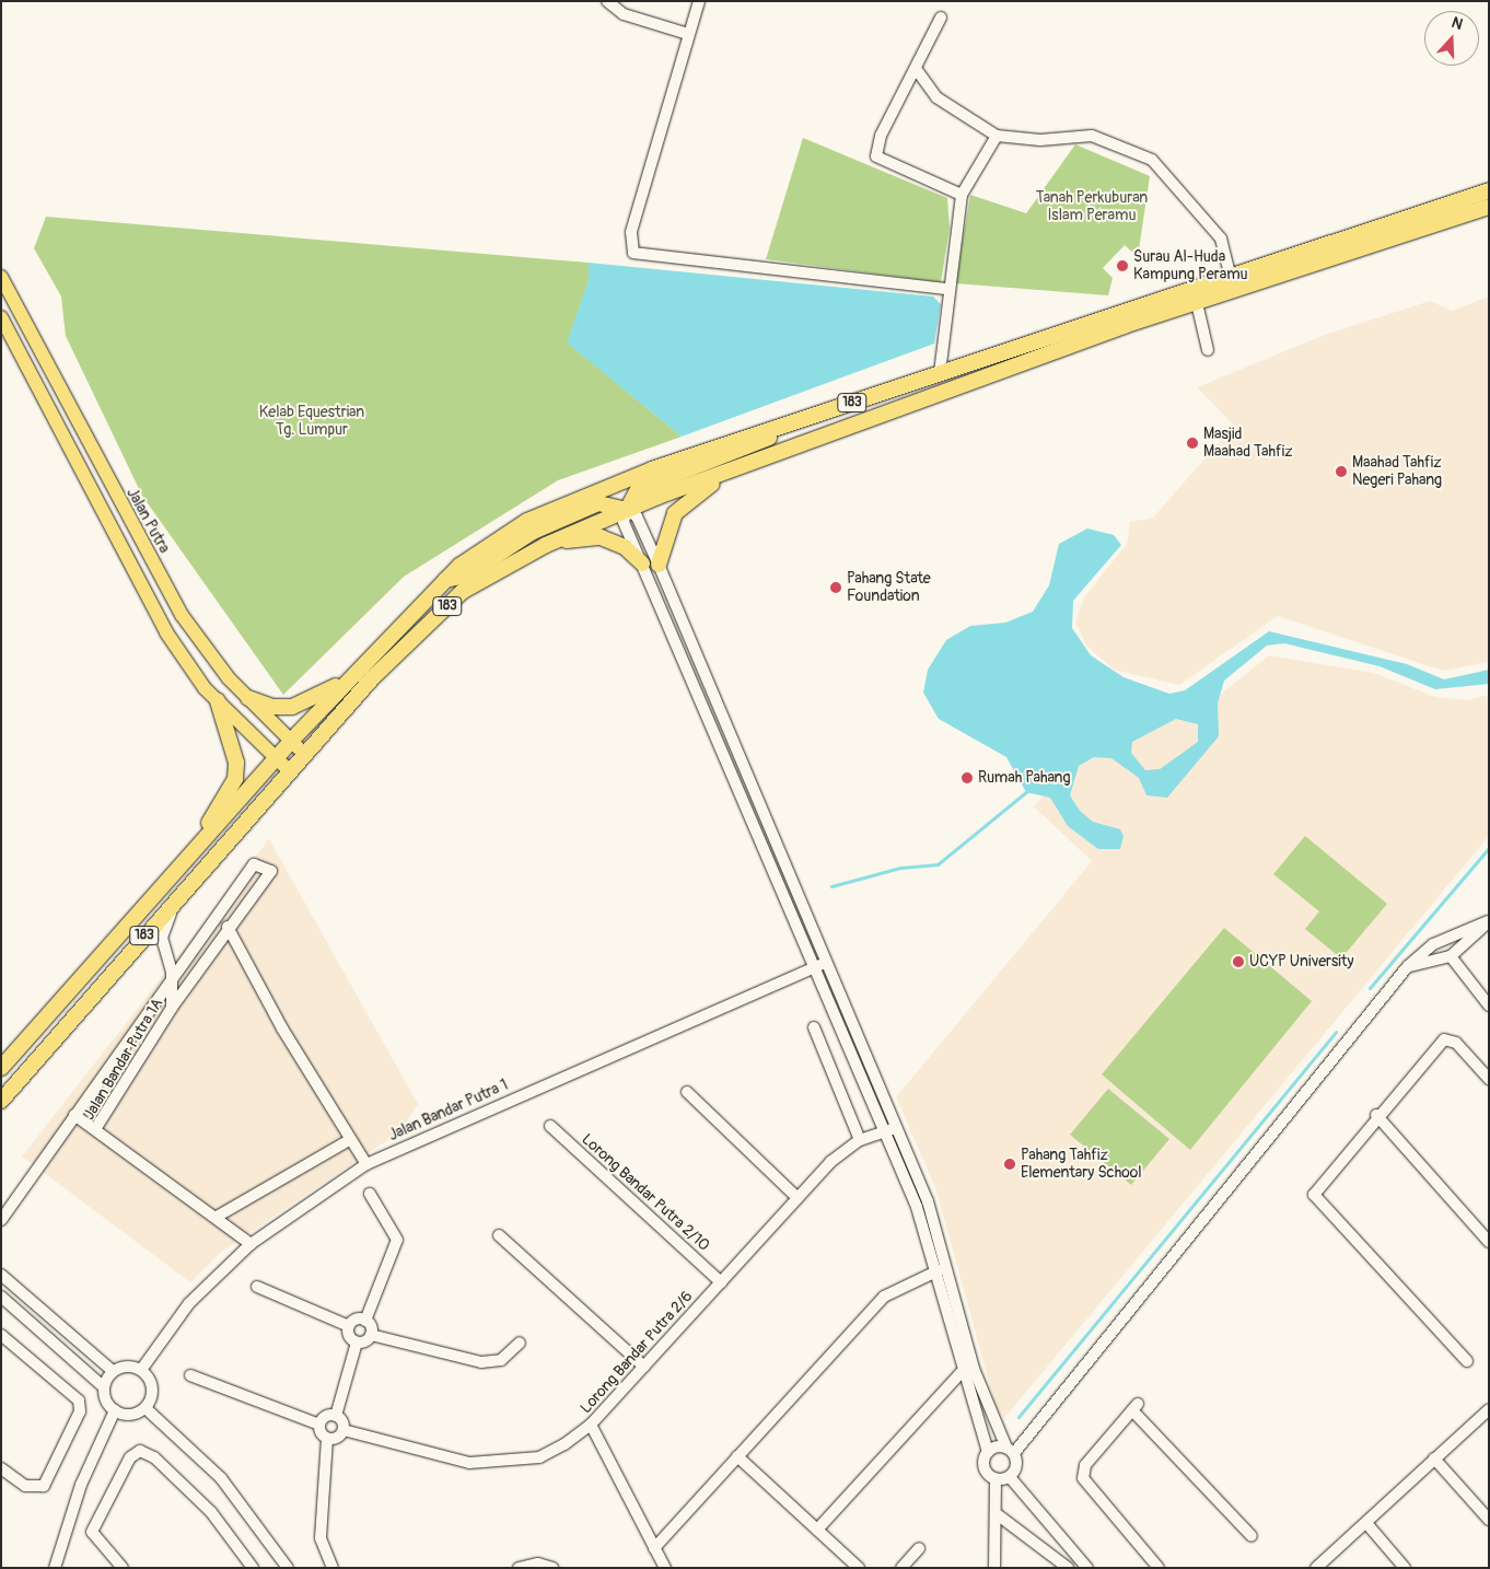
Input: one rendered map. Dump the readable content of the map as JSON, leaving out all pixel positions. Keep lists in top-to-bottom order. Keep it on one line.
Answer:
{"streets":{"highway":["183"],"main road":["Jalan Putra"],"street":["Jalan Bandar Putra 1A","Jalan Bandar Putra 1","Lorong Bandar Putra 2/10","Lorong Bandar Putra 2/6"]},"crossings":[["183","Jalan Putra"],["Jalan Bandar Putra 1A","Jalan Bandar Putra 1"],["Lorong Bandar Putra 2/10","Lorong Bandar Putra 2/6"]],"parks":["Tanah Perkuburan Islam Peramu","Kelab Equestrian Tg. Lumpur"],"places":["Surau Al-Huda Kampung Peramu","Masjid Maahad Tahfiz","Maahad Tahfiz Negeri Pahang","Pahang State Foundation","Rumah Pahang","UCYP University","Pahang Tahfiz Elementary School"],"north":"top"}
